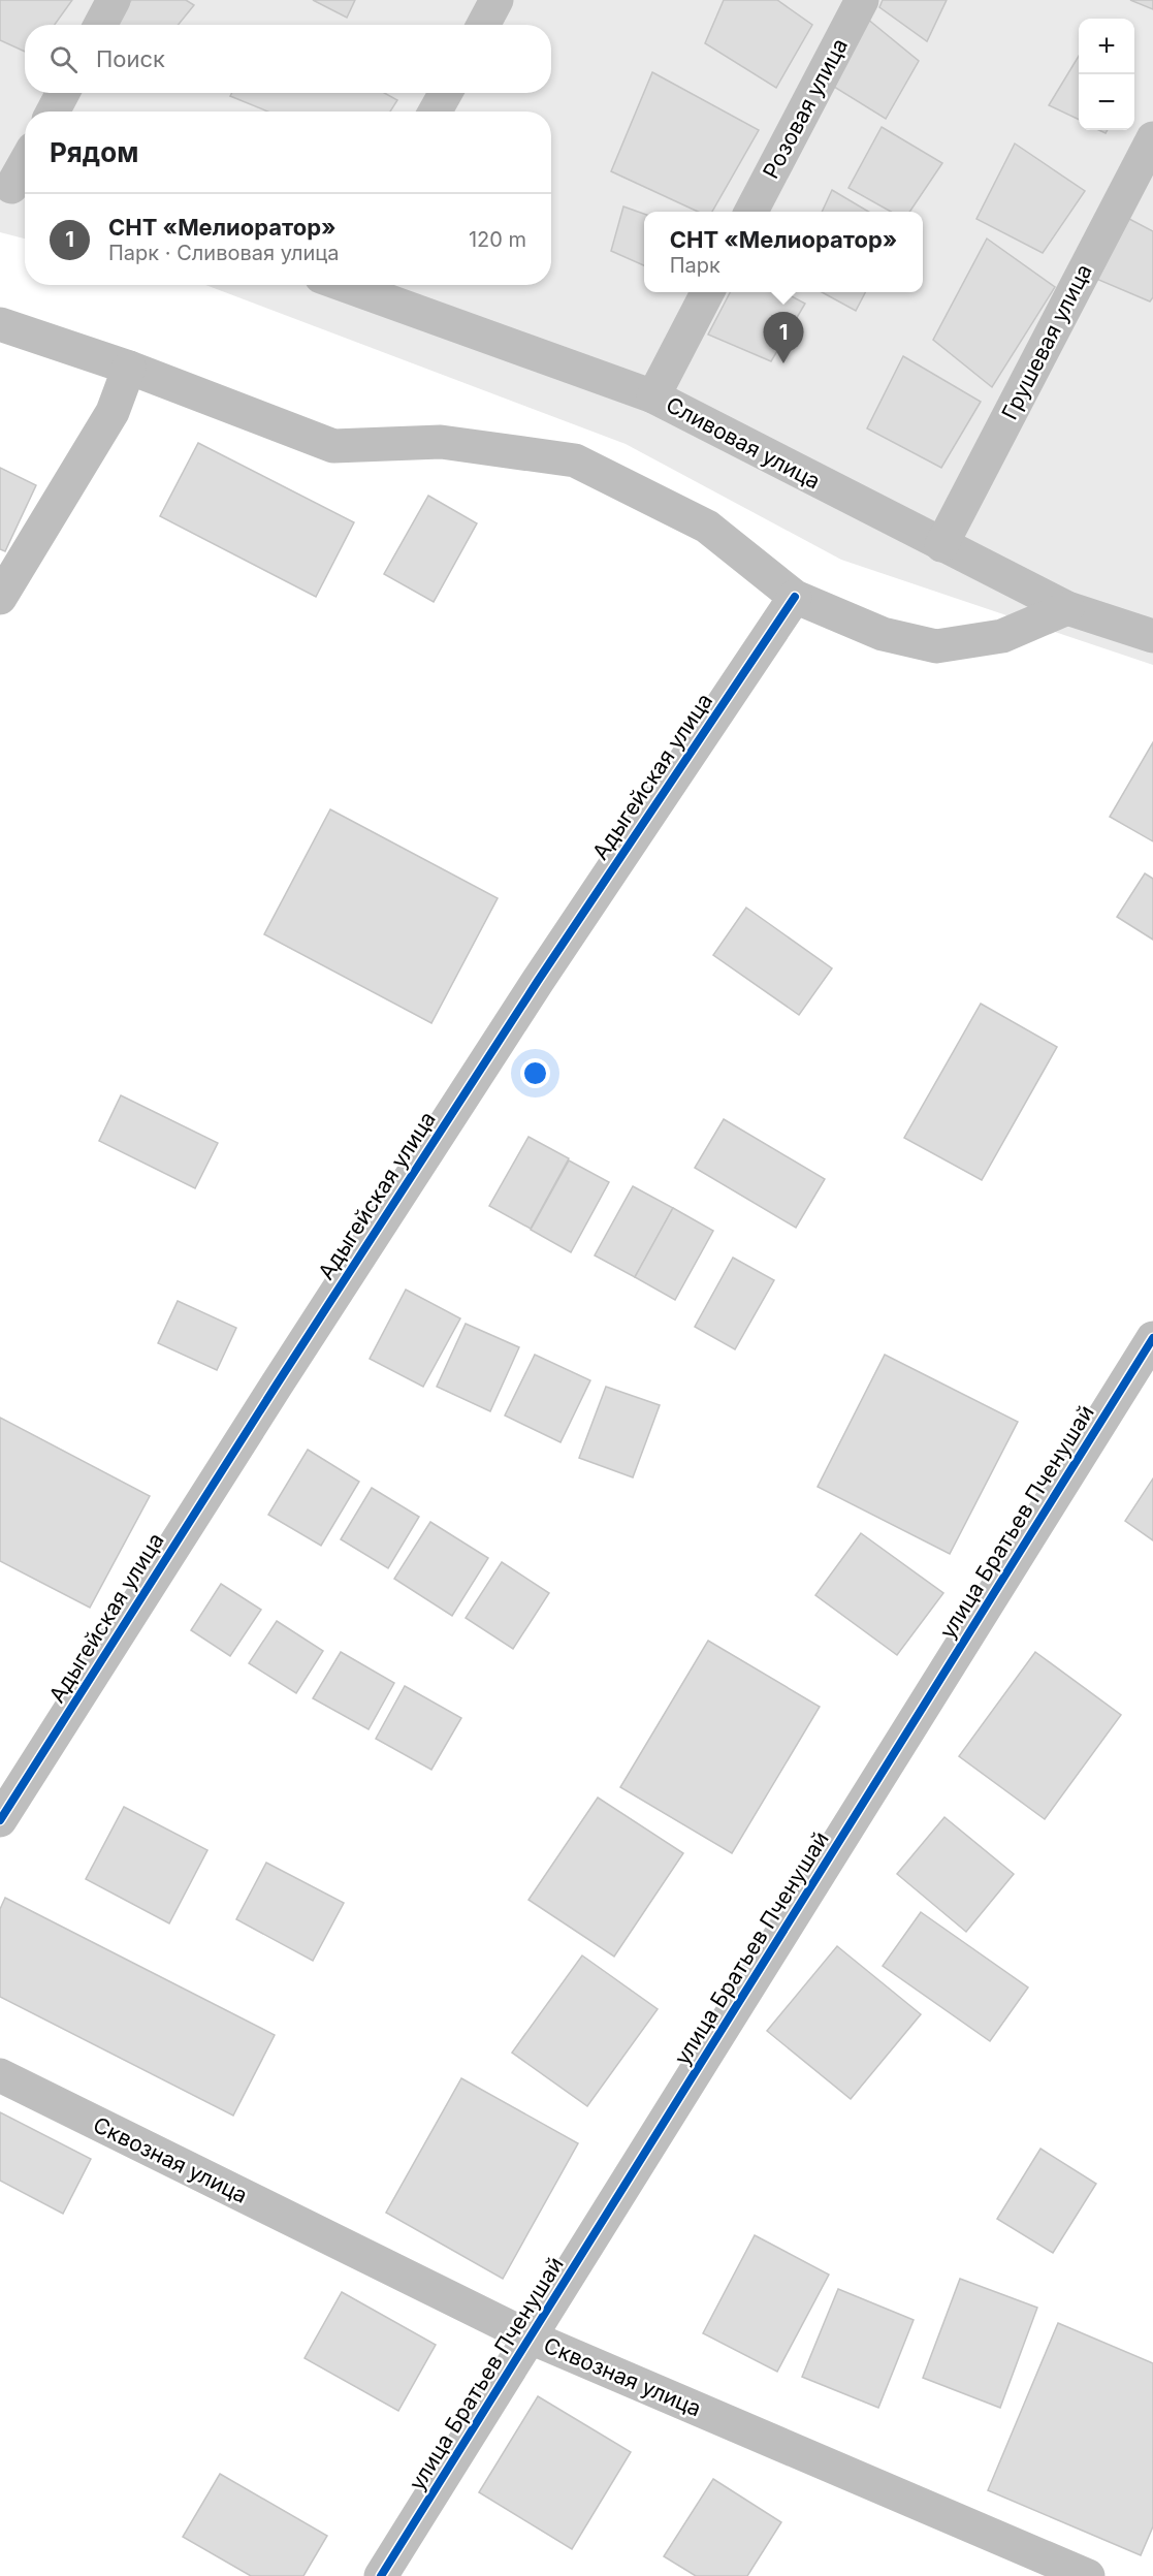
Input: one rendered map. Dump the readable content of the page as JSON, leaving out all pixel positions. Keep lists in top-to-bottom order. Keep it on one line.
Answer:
{"streets":{"street":["Розовая улица","Грушевая улица","Сливовая улица","Адыгейская улица","улица Братьев Пченушай","Сквозная улица"]},"crossings":[["Грушевая улица","Сливовая улица"],["улица Братьев Пченушай","Сквозная улица"]],"page":{"map_buttons":["+","−"],"search":"Поиск","heading":"Рядом","list":[{"mark":"1","name":"СНТ «Мелиоратор»","note":"Парк · Сливовая улица","value":"120 m"}],"popup":["СНТ «Мелиоратор»","Парк"],"pins":"1"}}
